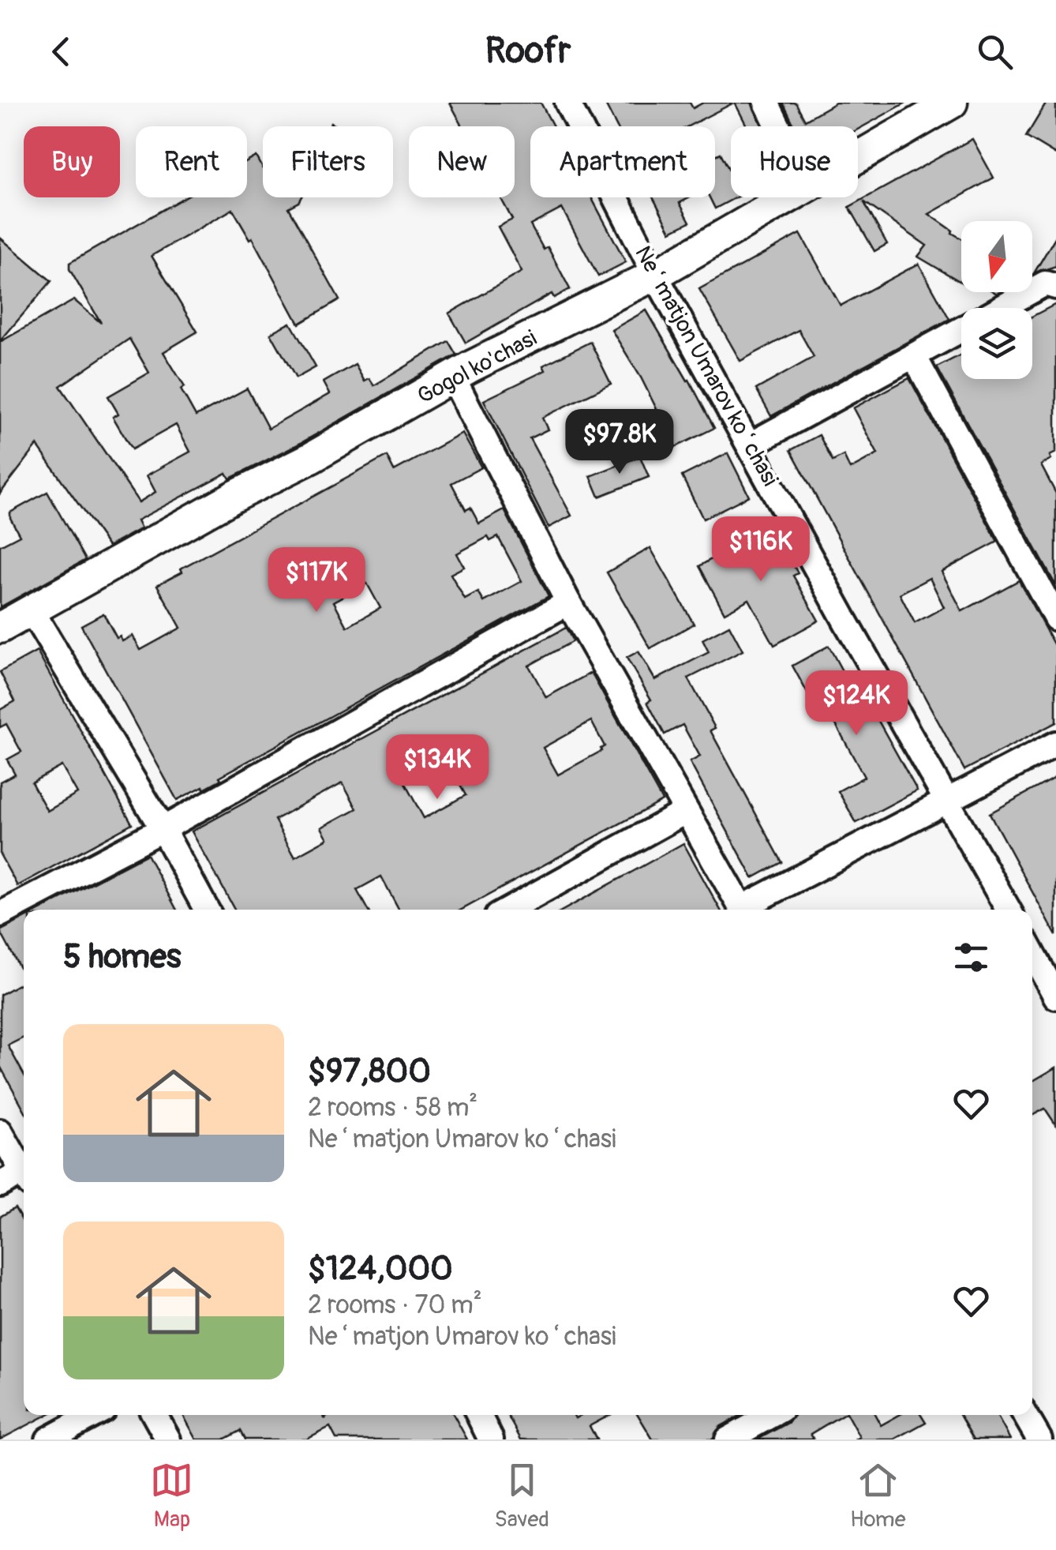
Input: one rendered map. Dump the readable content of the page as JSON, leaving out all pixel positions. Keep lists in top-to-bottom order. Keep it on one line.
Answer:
{"streets":{"main road":["Gogol ko'chasi"],"street":["Neʻmatjon Umarov koʻchasi"]},"crossings":[["Neʻmatjon Umarov koʻchasi","Gogol ko'chasi"]],"north":"bottom","page":{"header":"Roofr","chip":["Buy","Rent","Filters","New","Apartment","House"],"price":["$97.8K","$116K","$117K","$124K","$134K"],"heading":"5 homes","list":[{"name":"$97,800","note":"2 rooms · 58 m² · Neʻmatjon Umarov koʻchasi"},{"name":"$124,000","note":"2 rooms · 70 m² · Neʻmatjon Umarov koʻchasi"}],"tabs":["Map","Saved","Home"]}}
